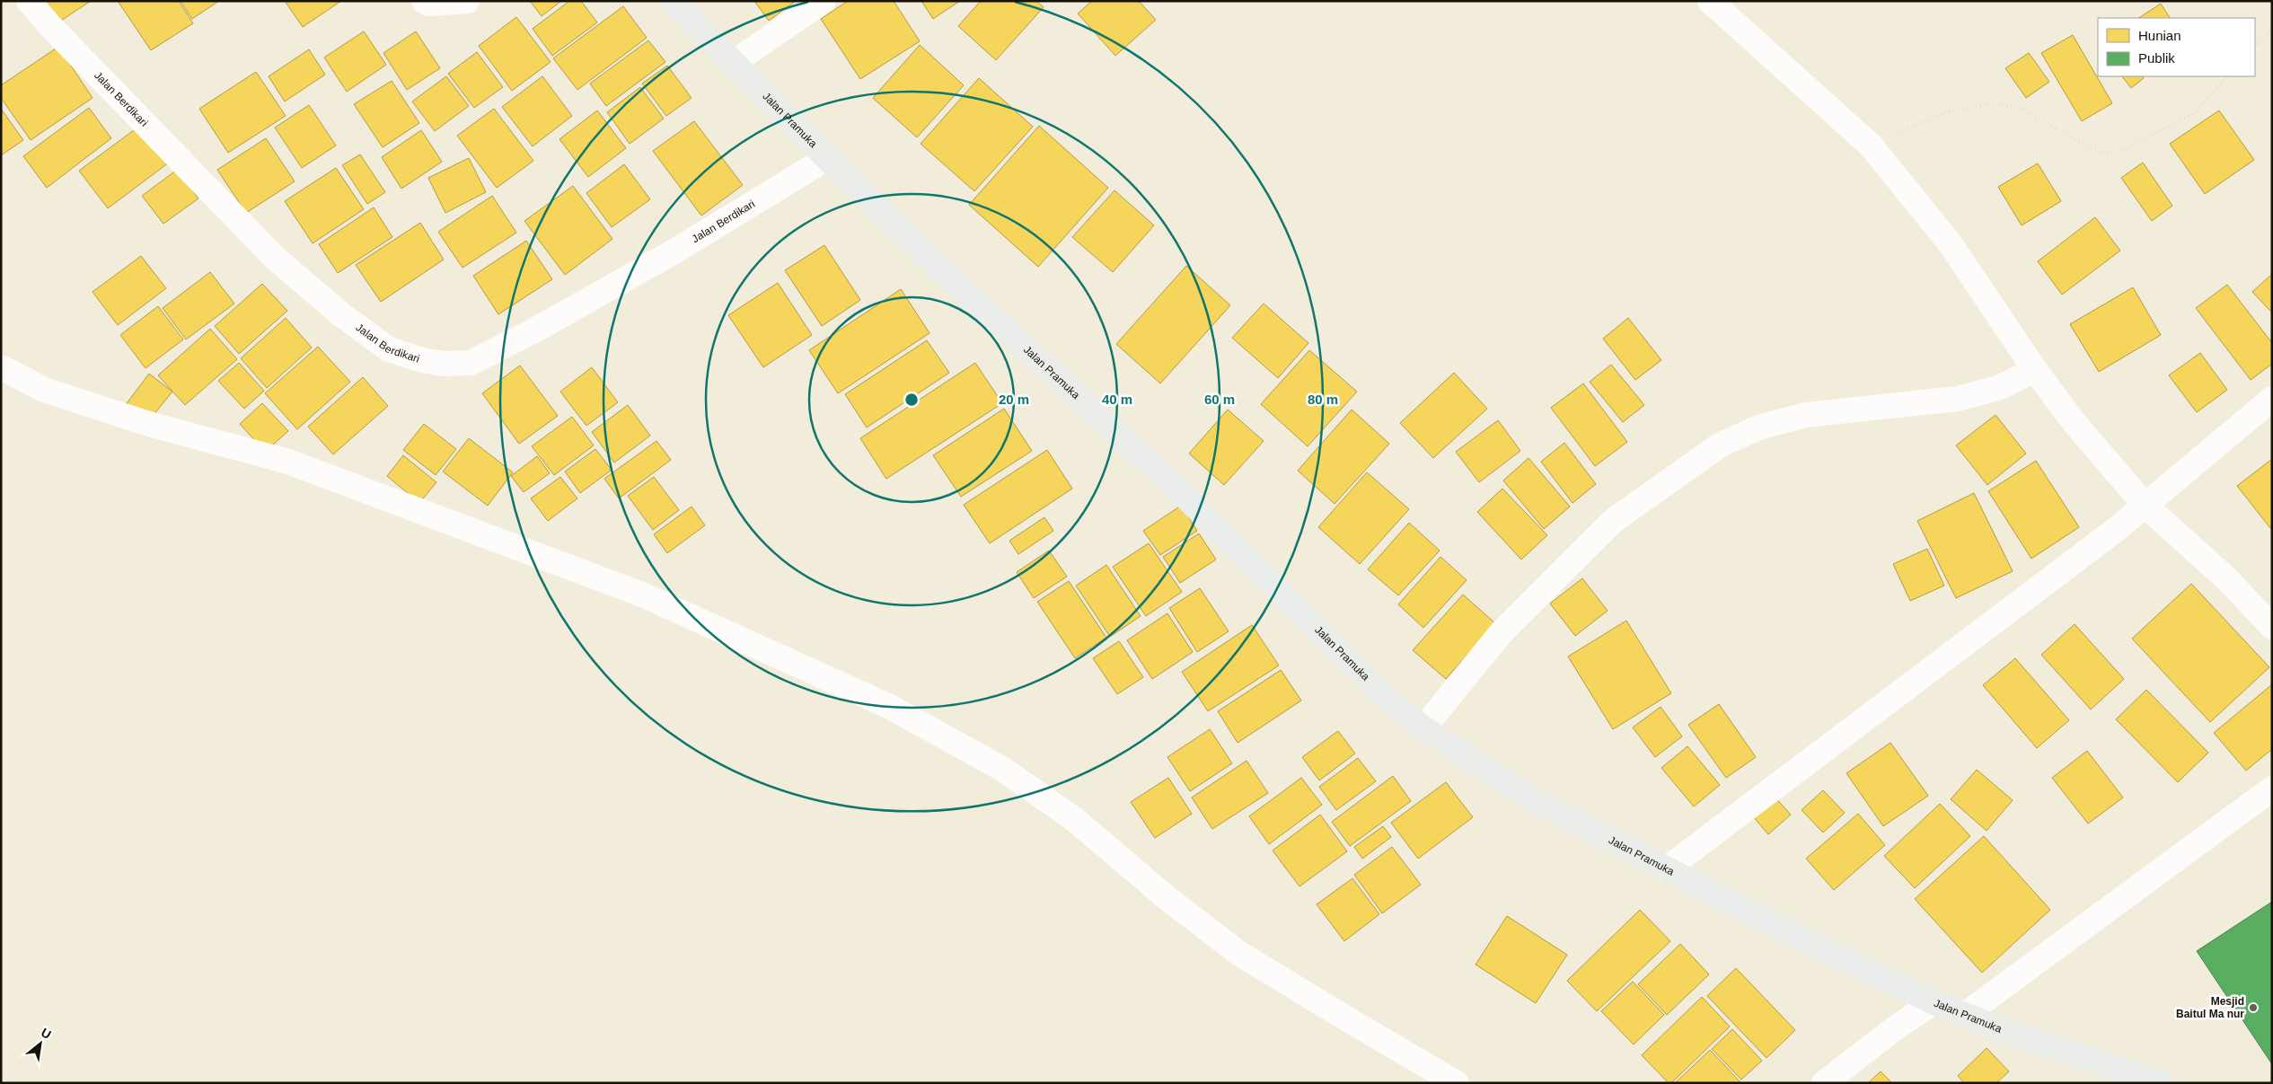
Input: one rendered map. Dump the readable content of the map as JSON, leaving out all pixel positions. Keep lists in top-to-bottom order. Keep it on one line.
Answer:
{"streets":{"street":["Jalan Berdikari","Jalan Pramuka"]},"crossings":[["Jalan Berdikari","Jalan Pramuka"]],"places":["Mesjid Baitul Ma nur"],"legend":["Hunian","Publik"],"north":"top right","rings":["20 m","40 m","60 m","80 m"]}
